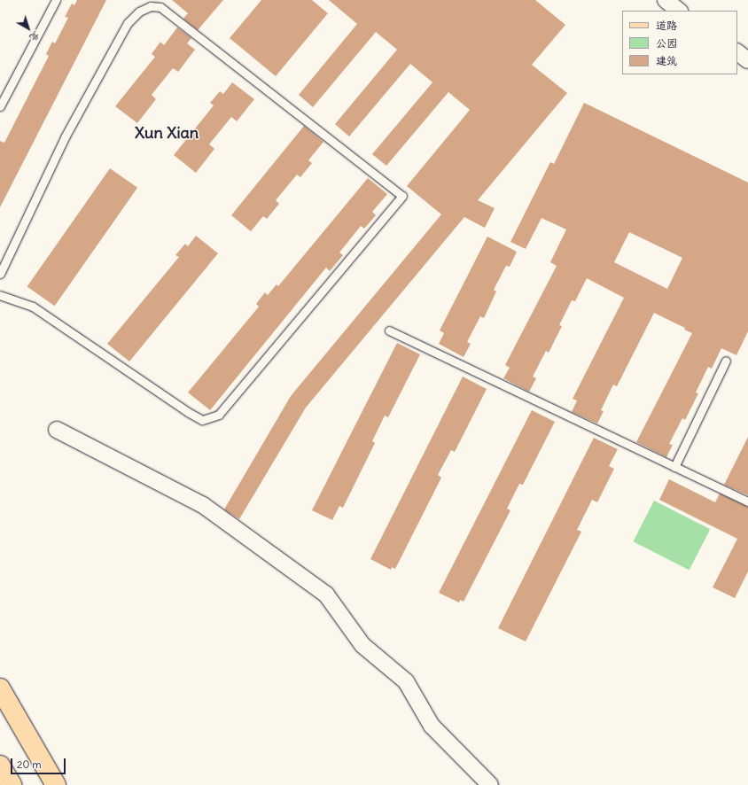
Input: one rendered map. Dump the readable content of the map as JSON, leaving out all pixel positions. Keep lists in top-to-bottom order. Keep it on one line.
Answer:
{"districts":["Xun Xian"],"legend":["道路","公园","建筑"],"scale_bar":"20 m","north":"bottom right"}
